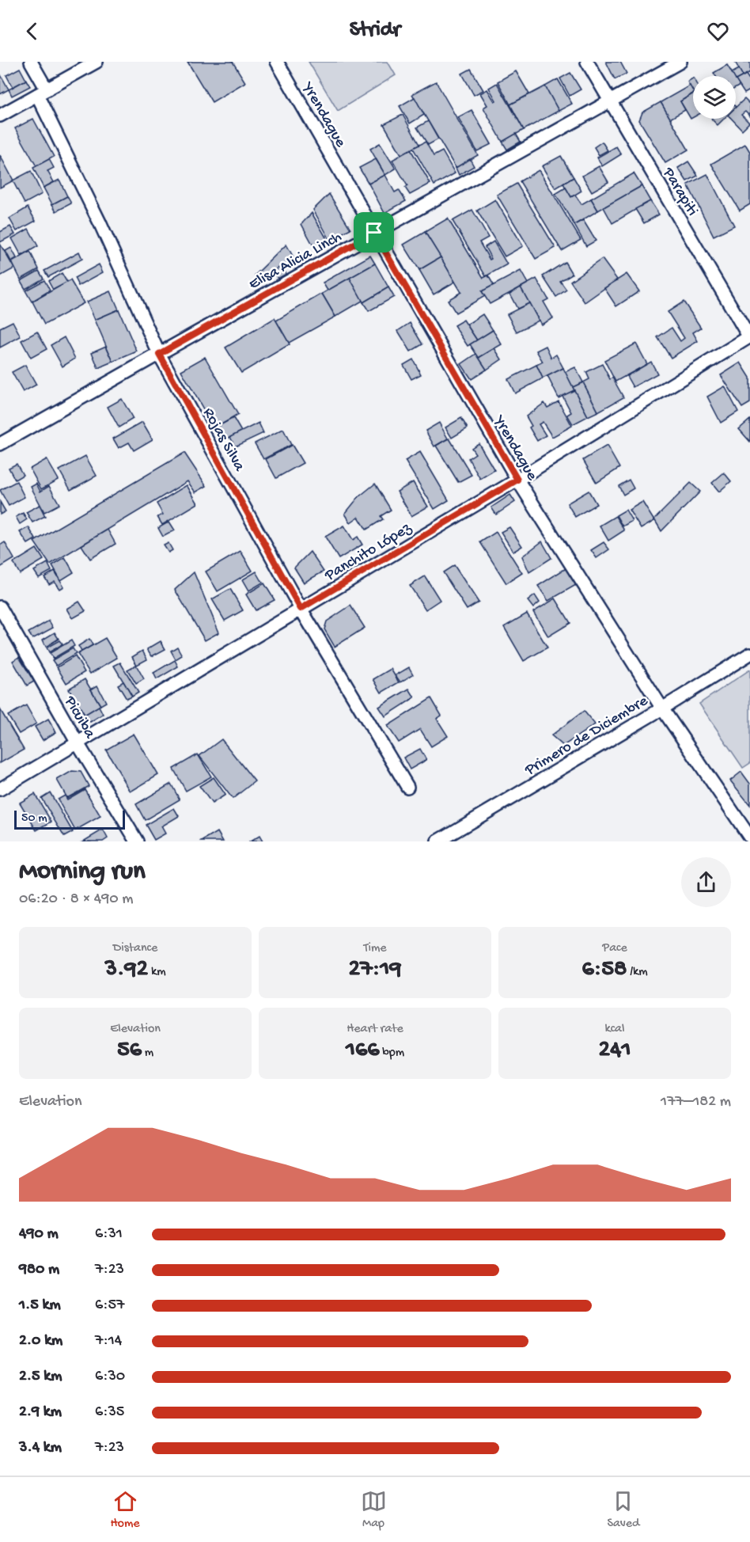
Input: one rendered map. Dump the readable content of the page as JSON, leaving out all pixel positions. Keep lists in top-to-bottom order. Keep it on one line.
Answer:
{"streets":{"street":["Yrendague","Parapiti","Elisa Alicia Linch","Rojas Silva","Panchito López","Picuiba","Primero de Diciembre"]},"crossings":[["Yrendague","Elisa Alicia Linch"],["Yrendague","Panchito López"],["Yrendague","Primero de Diciembre"],["Parapiti","Elisa Alicia Linch"],["Parapiti","Panchito López"],["Elisa Alicia Linch","Rojas Silva"],["Rojas Silva","Panchito López"],["Panchito López","Picuiba"]],"scale_bar":"50 m","page":{"header":"Stridr","scale":"50 m","heading":["Morning run","06:20 · 8 × 490 m"],"stats":[["Distance","3.92 km"],["Time","27:19"],["Pace","6:58 /km"],["Elevation","56 m"],["Heart rate","166 bpm"],["kcal","241"]],"chart":["Elevation","177–182 m"],"list":[{"name":"490 m","note":"6:31"},{"name":"980 m","note":"7:23"},{"name":"1.5 km","note":"6:57"},{"name":"2.0 km","note":"7:14"},{"name":"2.5 km","note":"6:30"},{"name":"2.9 km","note":"6:35"},{"name":"3.4 km","note":"7:23"}],"tabs":["Home","Map","Saved"]}}
